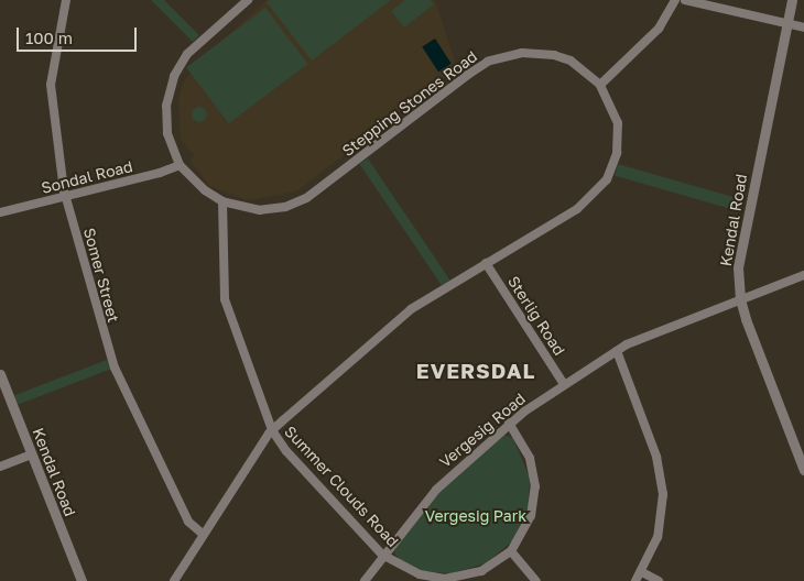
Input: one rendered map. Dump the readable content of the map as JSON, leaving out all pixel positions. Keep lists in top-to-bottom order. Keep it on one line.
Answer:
{"streets":{"street":["Stepping Stones Road","Sondal Road","Kendal Road","Somer Street","Sterlig Road","Vergesig Road","Summer Clouds Road"]},"crossings":[["Stepping Stones Road","Sondal Road"],["Stepping Stones Road","Somer Street"],["Stepping Stones Road","Sterlig Road"],["Stepping Stones Road","Summer Clouds Road"],["Sondal Road","Somer Street"],["Kendal Road","Vergesig Road"],["Sterlig Road","Vergesig Road"],["Vergesig Road","Summer Clouds Road"]],"districts":["EVERSDAL"],"parks":["Vergesig Park"],"scale_bar":"100 m"}
